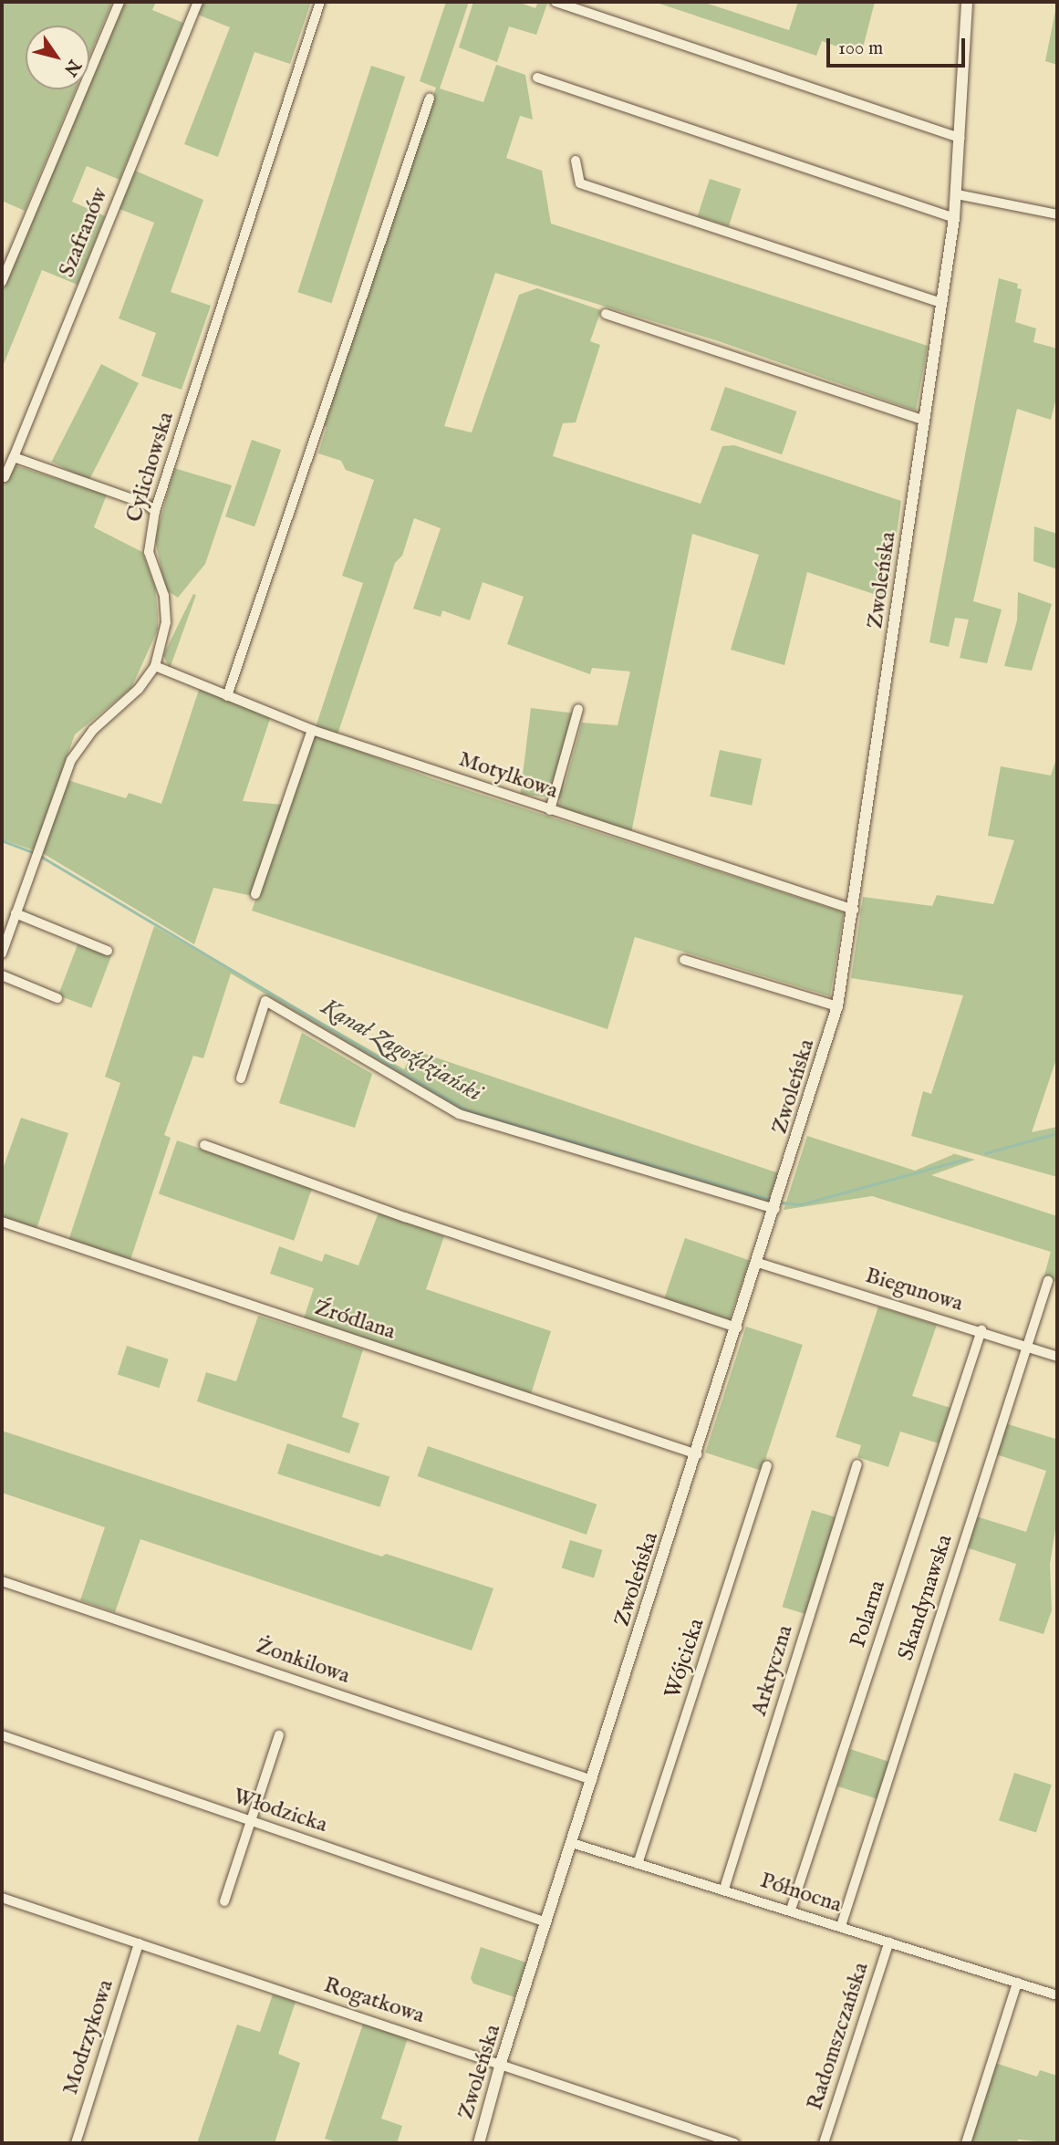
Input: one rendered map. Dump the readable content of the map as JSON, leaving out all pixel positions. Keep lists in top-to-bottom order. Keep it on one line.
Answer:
{"streets":{"street":["Szafranów","Cylichowska","Zwoleńska","Motylkowa","Biegunowa","Źródlana","Skandynawska","Polarna","Wójcicka","Żonkilowa","Arktyczna","Włodzicka","Północna","Rogatkowa","Radomszczańska","Modrzykowa"]},"crossings":[["Cylichowska","Motylkowa"],["Zwoleńska","Motylkowa"],["Zwoleńska","Biegunowa"],["Zwoleńska","Źródlana"],["Zwoleńska","Żonkilowa"],["Zwoleńska","Włodzicka"],["Zwoleńska","Północna"],["Zwoleńska","Rogatkowa"],["Biegunowa","Skandynawska"],["Biegunowa","Polarna"],["Skandynawska","Północna"],["Polarna","Północna"],["Wójcicka","Północna"],["Arktyczna","Północna"],["Północna","Radomszczańska"],["Rogatkowa","Modrzykowa"]],"water":["Kanał Zagoździański"],"scale_bar":"100 m","north":"bottom right"}
